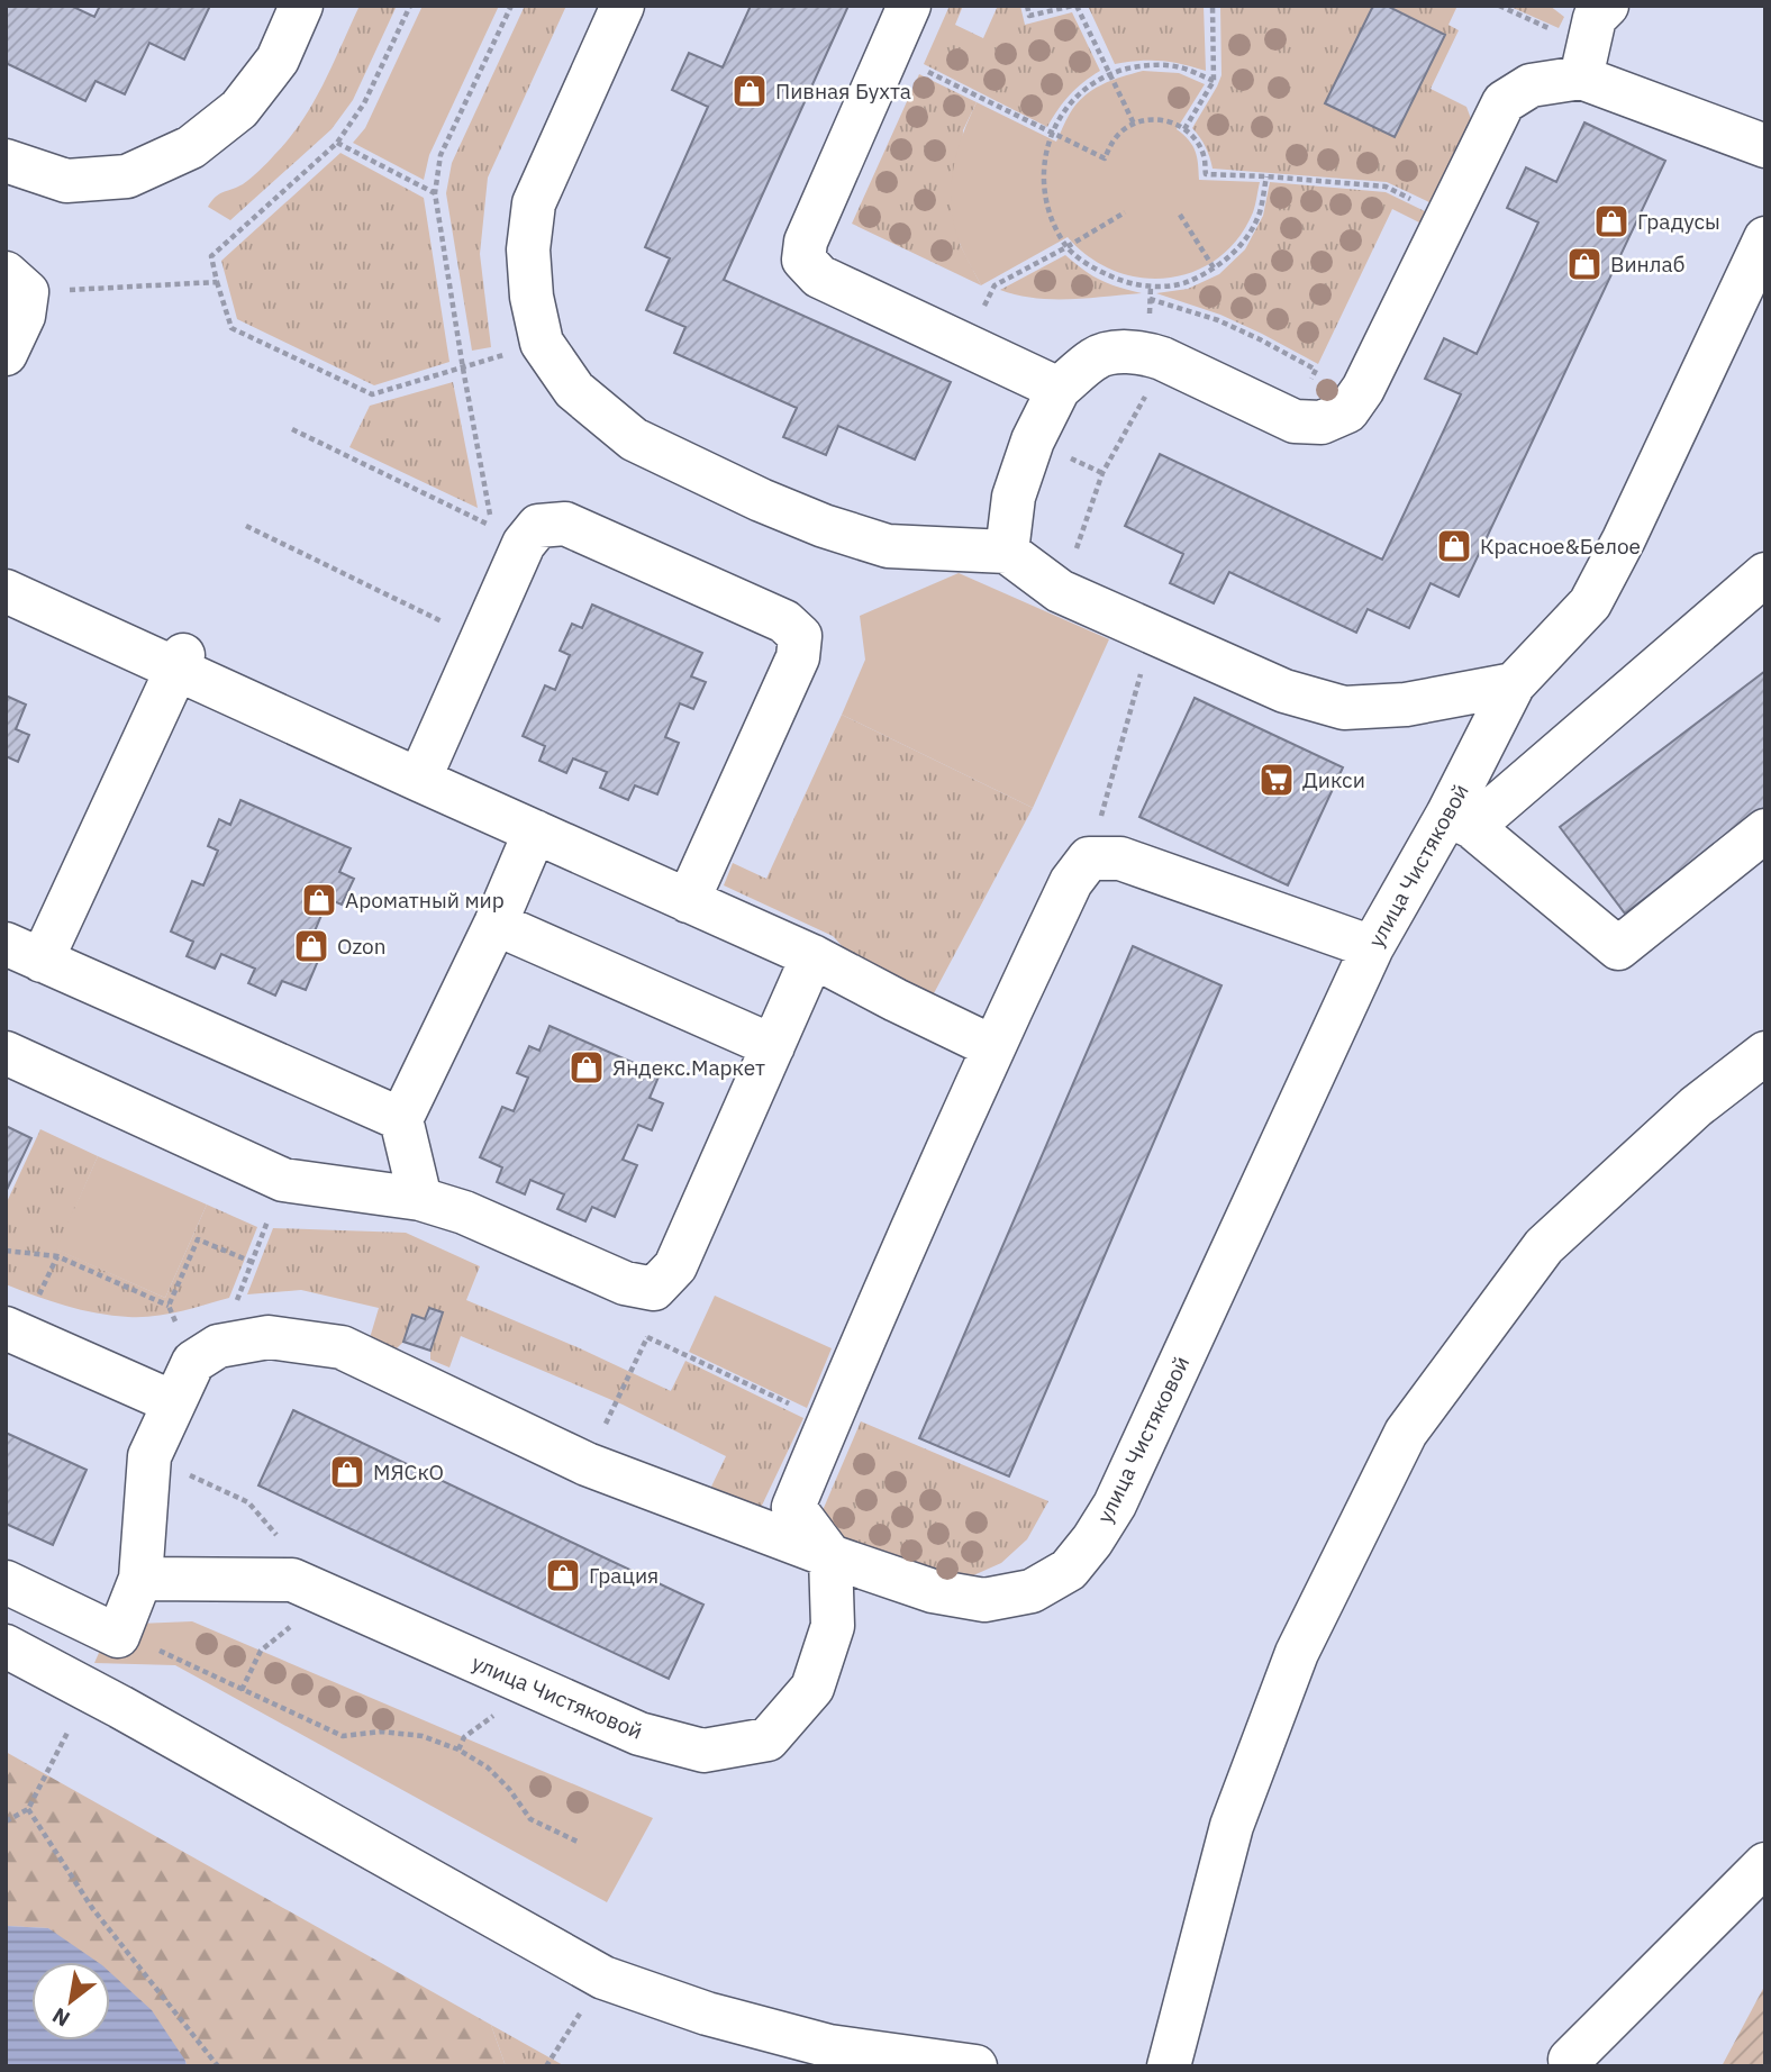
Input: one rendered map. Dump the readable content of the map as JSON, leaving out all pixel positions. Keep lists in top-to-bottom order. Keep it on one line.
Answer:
{"streets":{"street":["улица Чистяковой"]},"places":{"shop":["Пивная Бухта","Градусы","Винлаб","Красное&Белое","Ароматный мир","Ozon","Яндекс.Маркет","МЯСкО","Грация"],"supermarket":["Дикси"]},"north":"bottom left"}
